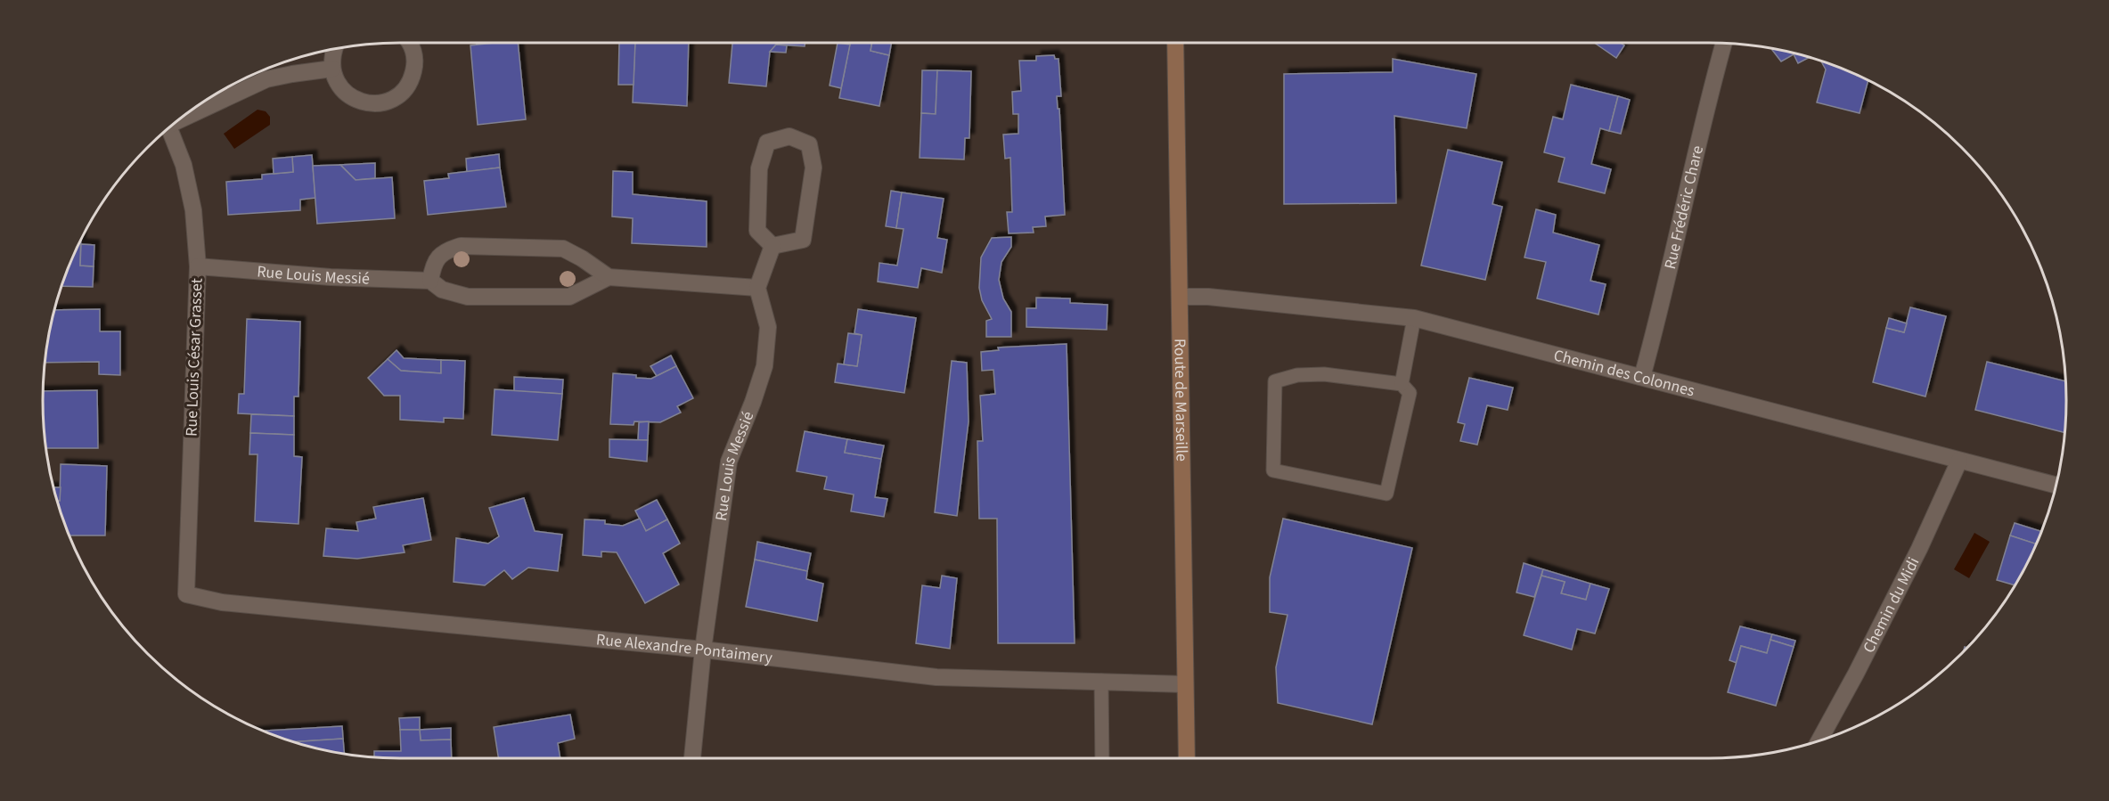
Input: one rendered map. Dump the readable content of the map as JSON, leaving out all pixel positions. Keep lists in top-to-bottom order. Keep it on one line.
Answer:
{"streets":{"main road":["Route de Marseille"],"street":["Rue Frédéric Chare","Rue Louis Messié","Rue Louis César Grasset","Chemin des Colonnes","Chemin du Midi","Rue Alexandre Pontaimery"]},"crossings":[["Rue Frédéric Chare","Chemin des Colonnes"],["Rue Louis Messié","Rue Louis César Grasset"],["Rue Louis Messié","Rue Alexandre Pontaimery"],["Rue Louis César Grasset","Rue Alexandre Pontaimery"],["Chemin des Colonnes","Route de Marseille"],["Chemin des Colonnes","Chemin du Midi"],["Route de Marseille","Rue Alexandre Pontaimery"]]}
